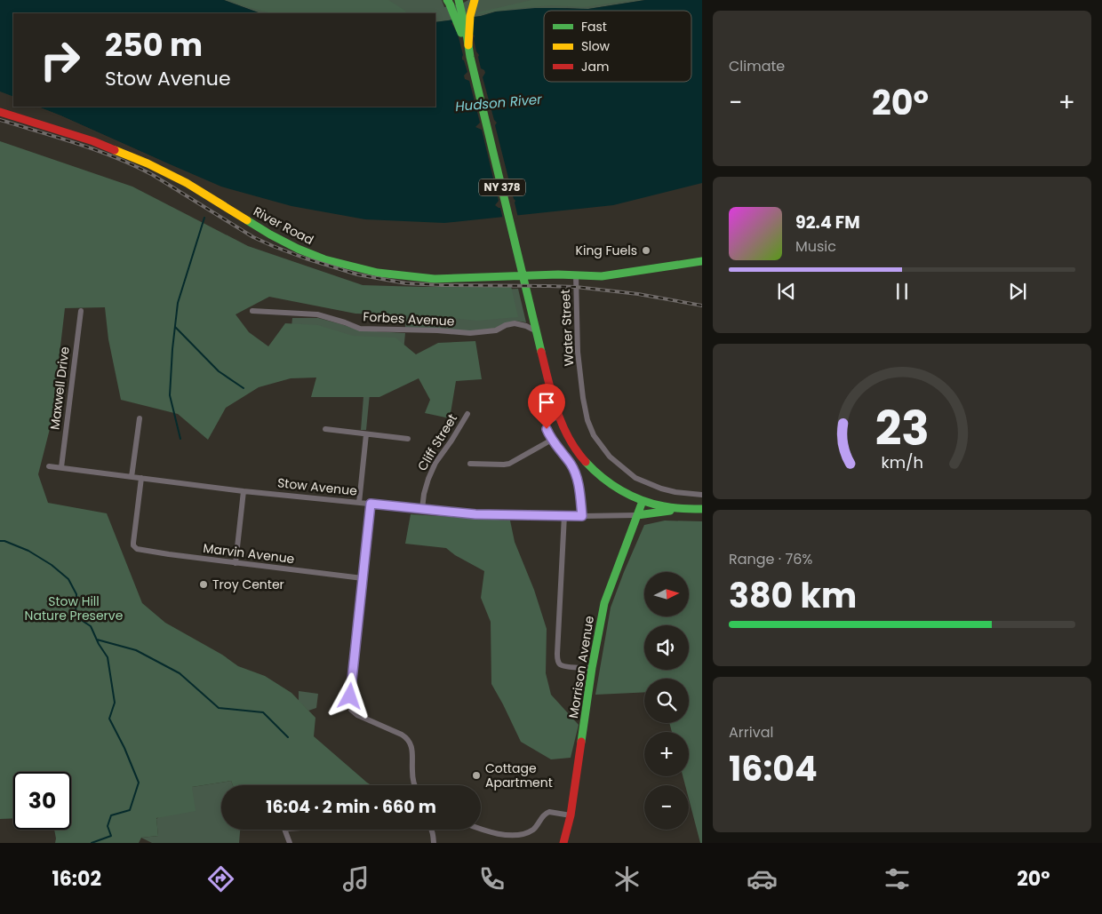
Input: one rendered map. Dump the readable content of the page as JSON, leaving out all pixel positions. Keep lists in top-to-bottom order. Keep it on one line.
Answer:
{"streets":{"main road":["NY 378","River Road","Morrison Avenue"],"street":["Forbes Avenue","Water Street","Maxwell Drive","Cliff Street","Stow Avenue","Marvin Avenue"]},"crossings":[["NY 378","Forbes Avenue"],["NY 378","Morrison Avenue"],["River Road","Water Street"],["Maxwell Drive","Stow Avenue"],["Cliff Street","Stow Avenue"],["Stow Avenue","Marvin Avenue"],["Stow Avenue","Morrison Avenue"]],"water":["Hudson River"],"parks":["Stow Hill Nature Preserve"],"places":["King Fuels","Troy Center","Cottage Apartment"],"legend":["Fast","Slow","Jam"],"north":"right","page":{"tile":["Climate",["Range · 76%","380 km"],["Arrival","16:04"]],"turn":["250 m","Stow Avenue"],"heat":["−","20°","+"],"song":["92.4 FM","Music"],"map_buttons":["+","−"],"limit":"30","trip":"16:04 · 2 min · 660 m","tabs":["16:02","20°"],"gauge":["23","km/h"]}}
